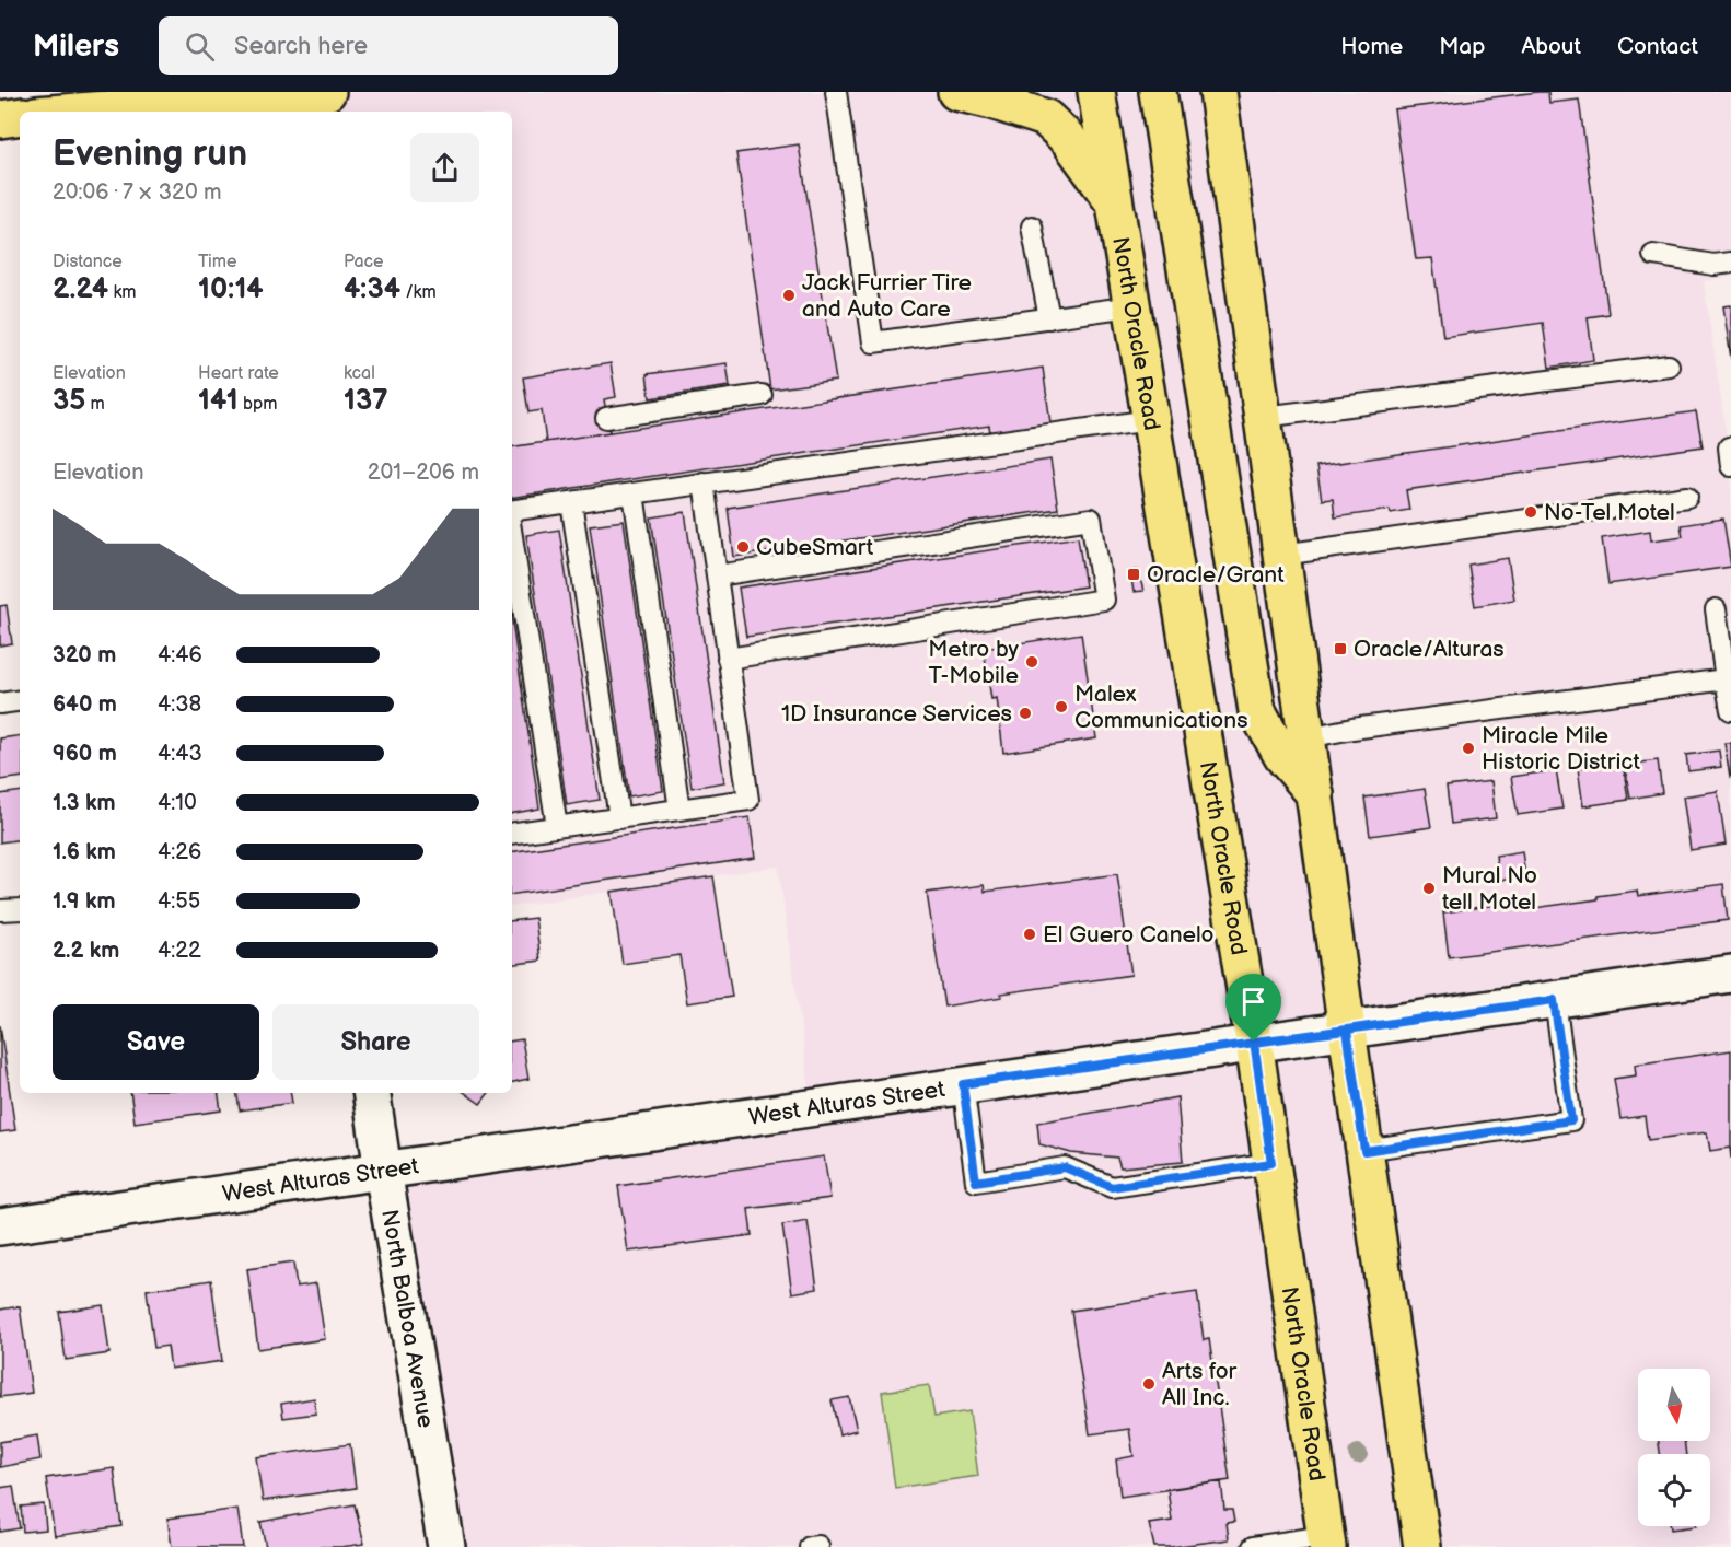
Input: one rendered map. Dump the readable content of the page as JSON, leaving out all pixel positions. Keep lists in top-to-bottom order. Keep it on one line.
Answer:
{"streets":{"main road":["North Oracle Road"],"street":["West Alturas Street","North Balboa Avenue"]},"crossings":[["North Oracle Road","West Alturas Street"],["West Alturas Street","North Balboa Avenue"]],"places":{"other":["Jack Furrier Tire and Auto Care","No-Tel Motel","CubeSmart","Metro by T-Mobile","Malex Communications","1D Insurance Services","Miracle Mile Historic District","Mural No tell Motel","El Guero Canelo","Arts for All Inc."],"transit":["Oracle/Grant","Oracle/Alturas"]},"north":"bottom","page":{"header":"Milers","search":"Search here","nav":["Home","Map","About","Contact"],"heading":["Evening run","20:06 · 7 × 320 m"],"stats":[["Distance","2.24 km"],["Time","10:14"],["Pace","4:34 /km"],["Elevation","35 m"],["Heart rate","141 bpm"],["kcal","137"]],"chart":["Elevation","201–206 m"],"list":[{"name":"320 m","note":"4:46"},{"name":"640 m","note":"4:38"},{"name":"960 m","note":"4:43"},{"name":"1.3 km","note":"4:10"},{"name":"1.6 km","note":"4:26"},{"name":"1.9 km","note":"4:55"},{"name":"2.2 km","note":"4:22"}],"buttons":["Save","Share"]}}
